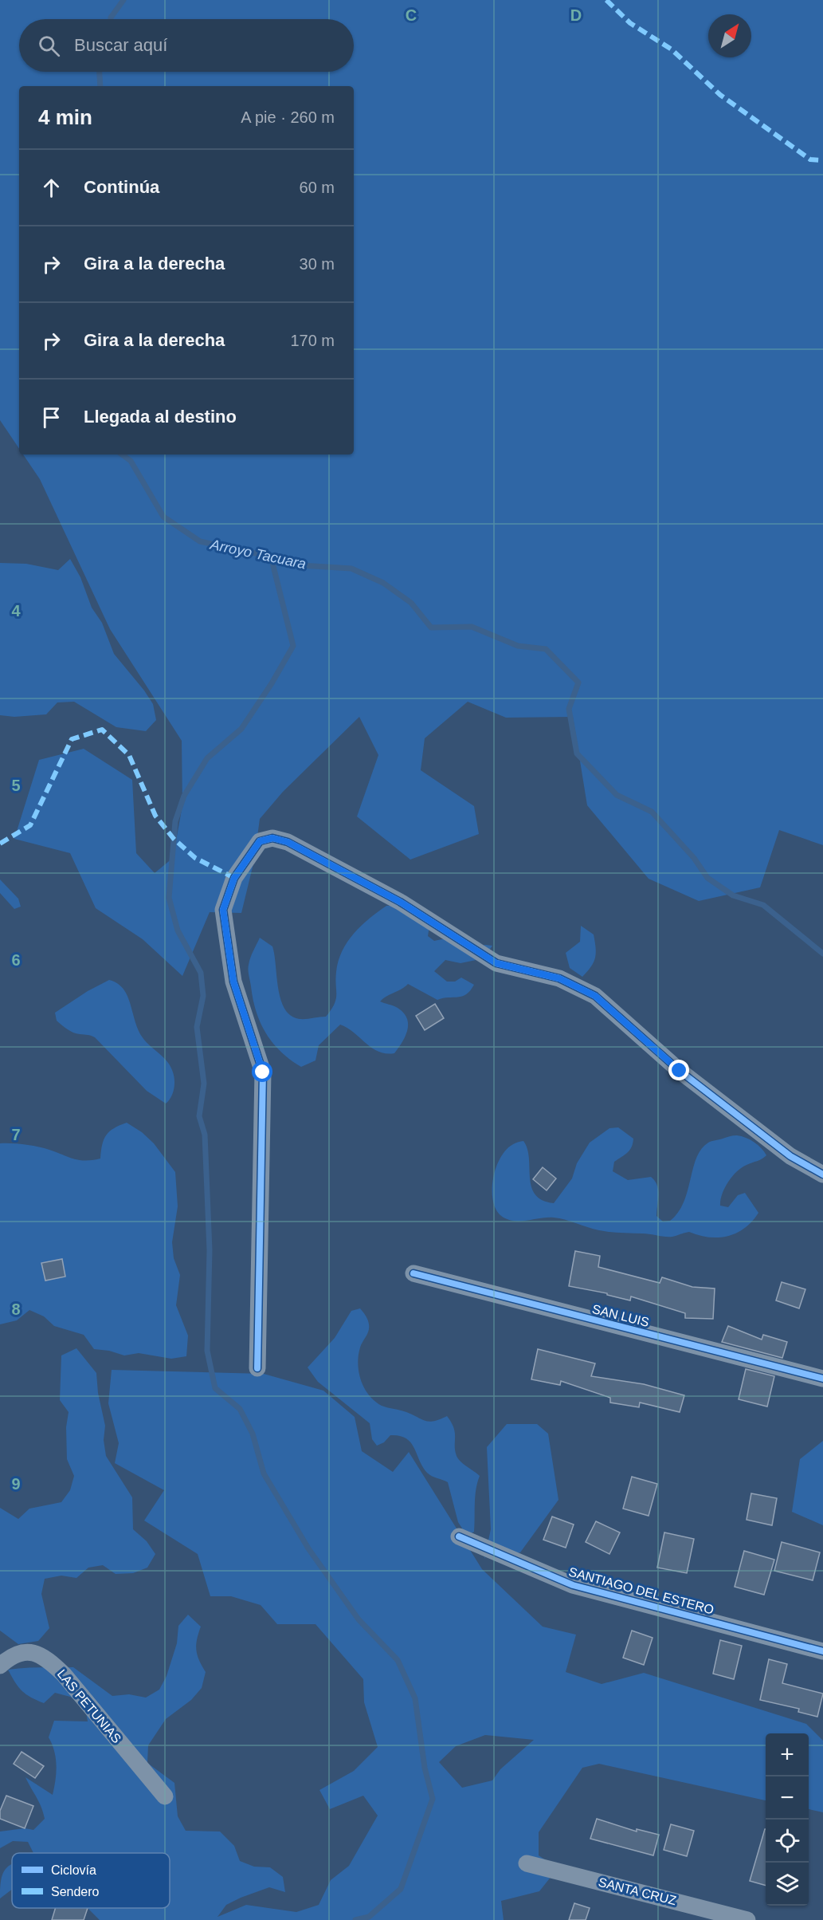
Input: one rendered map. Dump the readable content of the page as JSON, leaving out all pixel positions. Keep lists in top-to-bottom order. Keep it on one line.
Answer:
{"streets":{"street":["SAN LUIS","SANTIAGO DEL ESTERO","LAS PETUNIAS","SANTA CRUZ"]},"water":["Arroyo Tacuara"],"legend":["Ciclovía","Sendero"],"north":"top right","page":{"search":"Buscar aquí","heading":["4 min","A pie · 260 m"],"list":[["Continúa","60 m"],["Gira a la derecha","30 m"],["Gira a la derecha","170 m"],"Llegada al destino"],"map_buttons":["+","−"]},"grid":{"columns":["C","D"],"rows":["4","5","6","7","8","9"]}}
